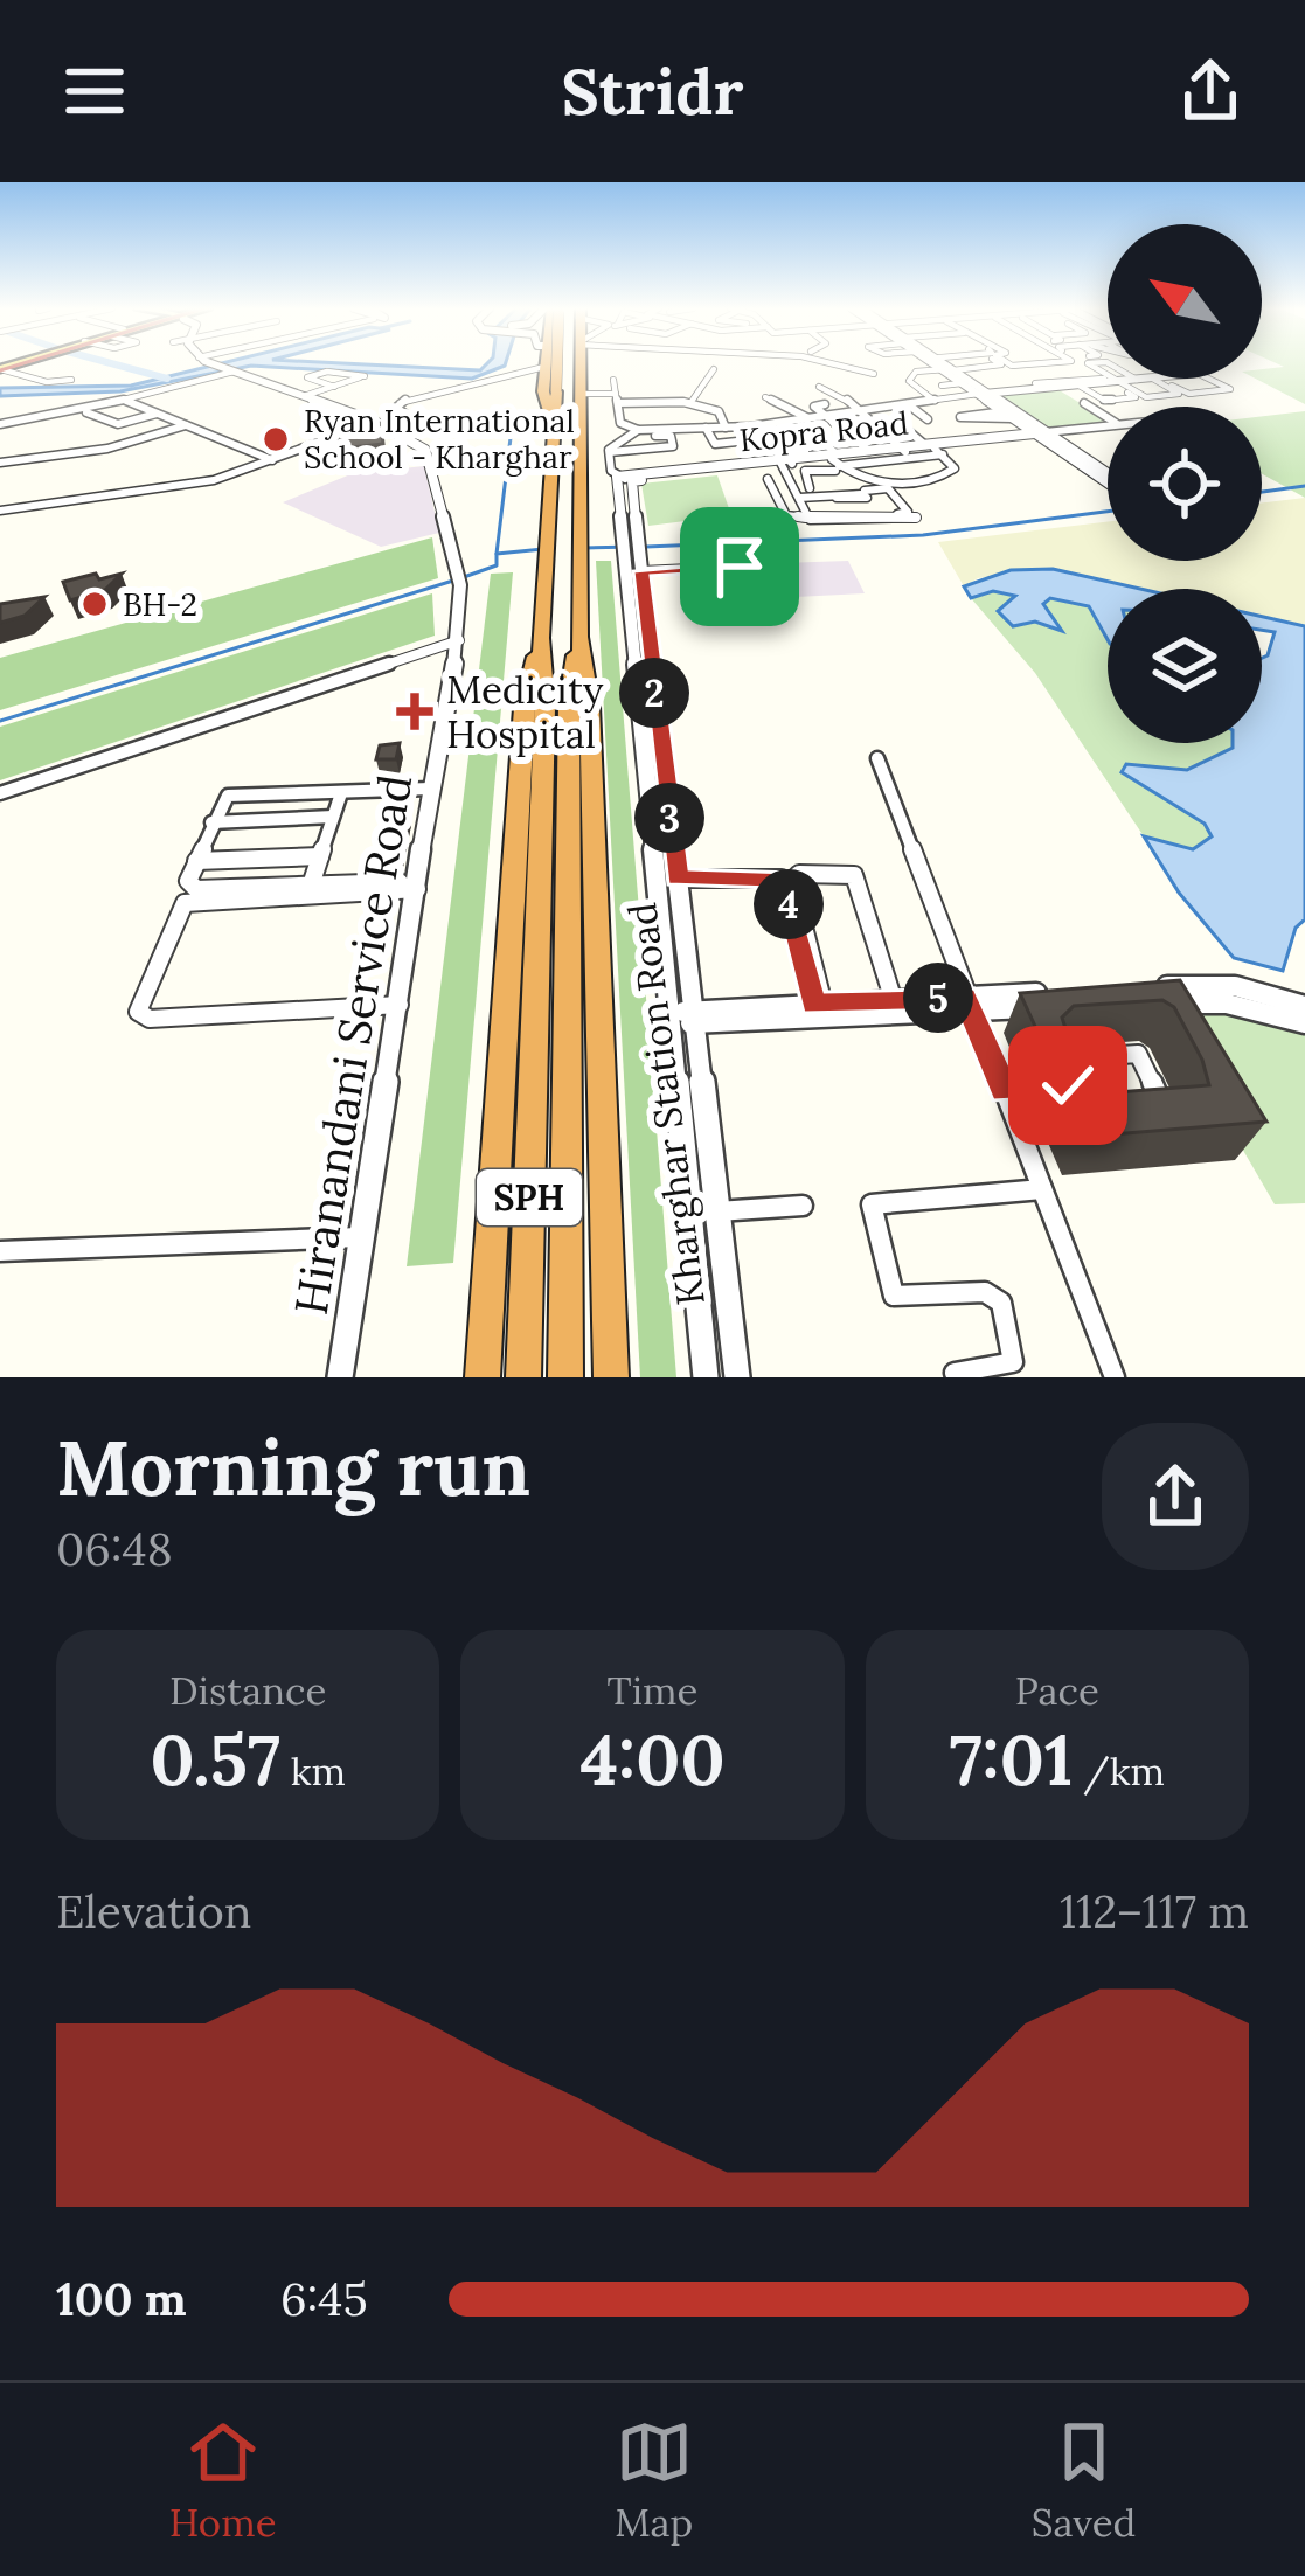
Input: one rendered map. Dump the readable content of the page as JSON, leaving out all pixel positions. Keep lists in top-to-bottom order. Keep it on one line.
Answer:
{"streets":{"highway":["SPH"],"street":["Kopra Road","Hiranandani Service Road","Kharghar Station Road"]},"crossings":[["Kopra Road","Kharghar Station Road"]],"places":{"other":["Ryan International School - Kharghar","BH-2"],"health":["Medicity Hospital"]},"north":"top left","page":{"header":"Stridr","pins":["2","3","4","5"],"heading":["Morning run","06:48"],"stats":[["Distance","0.57 km"],["Time","4:00"],["Pace","7:01 /km"]],"chart":["Elevation","112–117 m"],"list":[{"name":"100 m","note":"6:45"}],"tabs":["Home","Map","Saved"]}}
